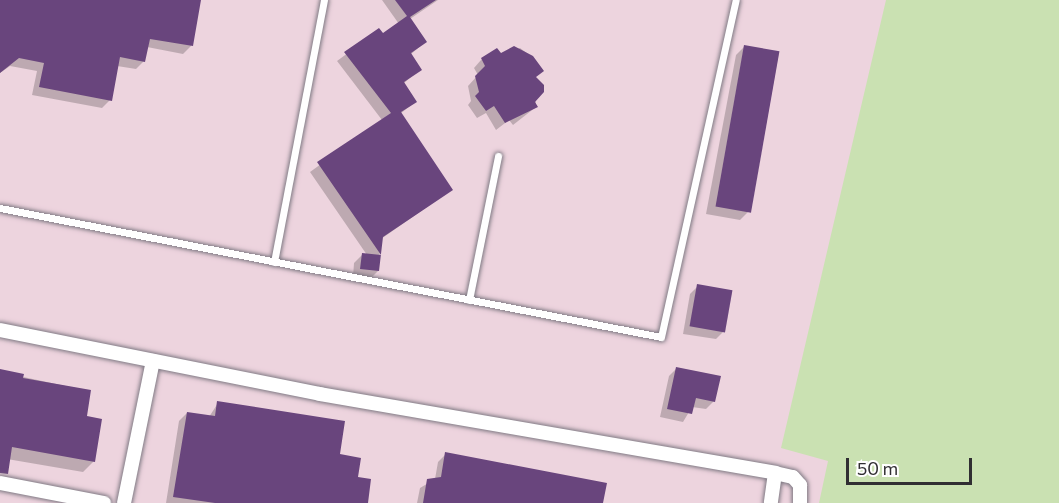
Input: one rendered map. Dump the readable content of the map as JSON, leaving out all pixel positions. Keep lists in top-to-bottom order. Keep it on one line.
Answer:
{"scale_bar":"50 m"}
